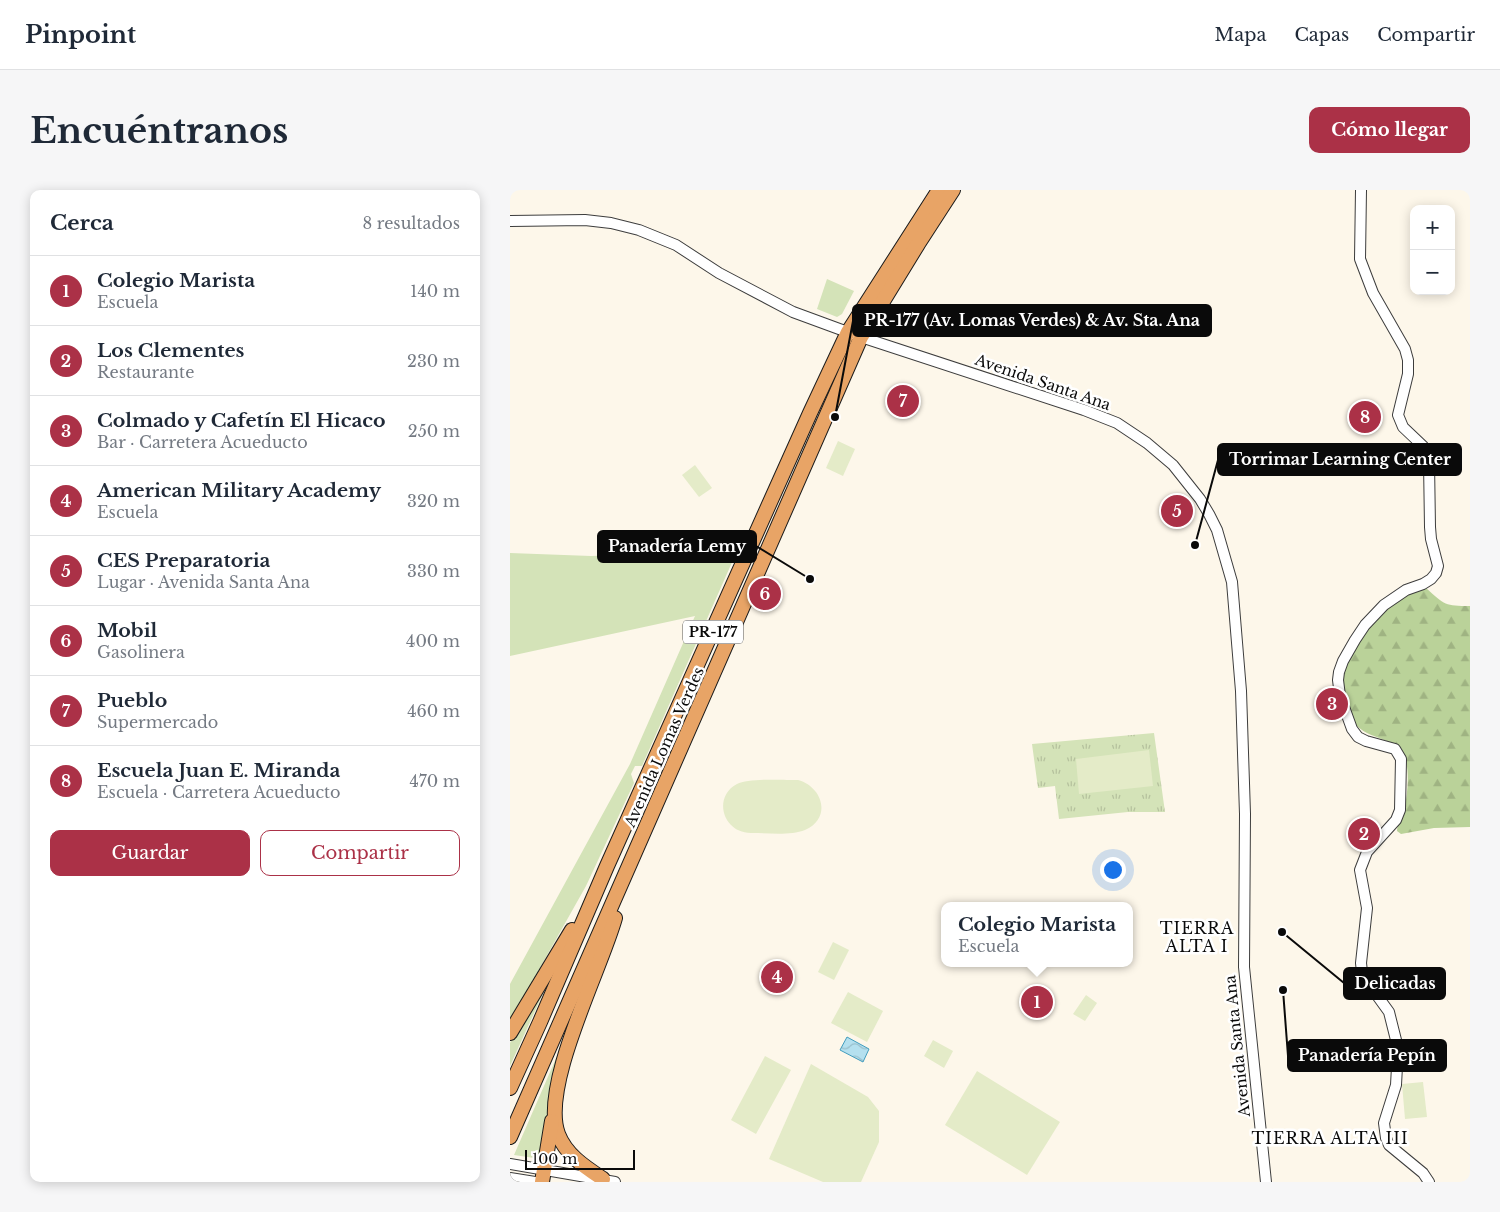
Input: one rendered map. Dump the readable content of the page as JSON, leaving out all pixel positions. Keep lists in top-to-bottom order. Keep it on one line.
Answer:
{"streets":{"highway":["PR-177","Avenida Lomas Verdes"],"street":["Avenida Santa Ana"]},"crossings":[["Avenida Santa Ana","Avenida Lomas Verdes"]],"districts":["TIERRA ALTA I","TIERRA ALTA III"],"places":["PR-177 (Av. Lomas Verdes) & Av. Sta. Ana","Torrimar Learning Center","Panadería Lemy","Delicadas","Panadería Pepín"],"scale_bar":"100 m","page":{"header":"Pinpoint","nav":["Mapa","Capas","Compartir"],"buttons":["Cómo llegar",["Guardar","Compartir"]],"title":"Encuéntranos","heading":["Cerca","8 resultados"],"map_buttons":["+","−"],"list":[{"mark":"1","name":"Colegio Marista","note":"Escuela","value":"140 m"},{"mark":"2","name":"Los Clementes","note":"Restaurante","value":"230 m"},{"mark":"3","name":"Colmado y Cafetín El Hicaco","note":"Bar · Carretera Acueducto","value":"250 m"},{"mark":"4","name":"American Military Academy","note":"Escuela","value":"320 m"},{"mark":"5","name":"CES Preparatoria","note":"Lugar · Avenida Santa Ana","value":"330 m"},{"mark":"6","name":"Mobil","note":"Gasolinera","value":"400 m"},{"mark":"7","name":"Pueblo","note":"Supermercado","value":"460 m"},{"mark":"8","name":"Escuela Juan E. Miranda","note":"Escuela · Carretera Acueducto","value":"470 m"}],"pins":["7","8","5","6","3","2","4","1"],"popup":["Colegio Marista","Escuela"],"scale":"100 m"}}
